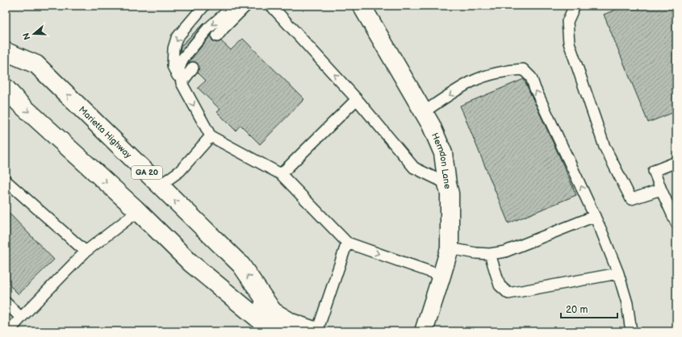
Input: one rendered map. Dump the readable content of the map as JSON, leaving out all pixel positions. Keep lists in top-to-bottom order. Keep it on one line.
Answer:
{"streets":{"main road":["Marietta Highway","Herndon Lane","GA 20"]},"scale_bar":"20 m","north":"left"}
